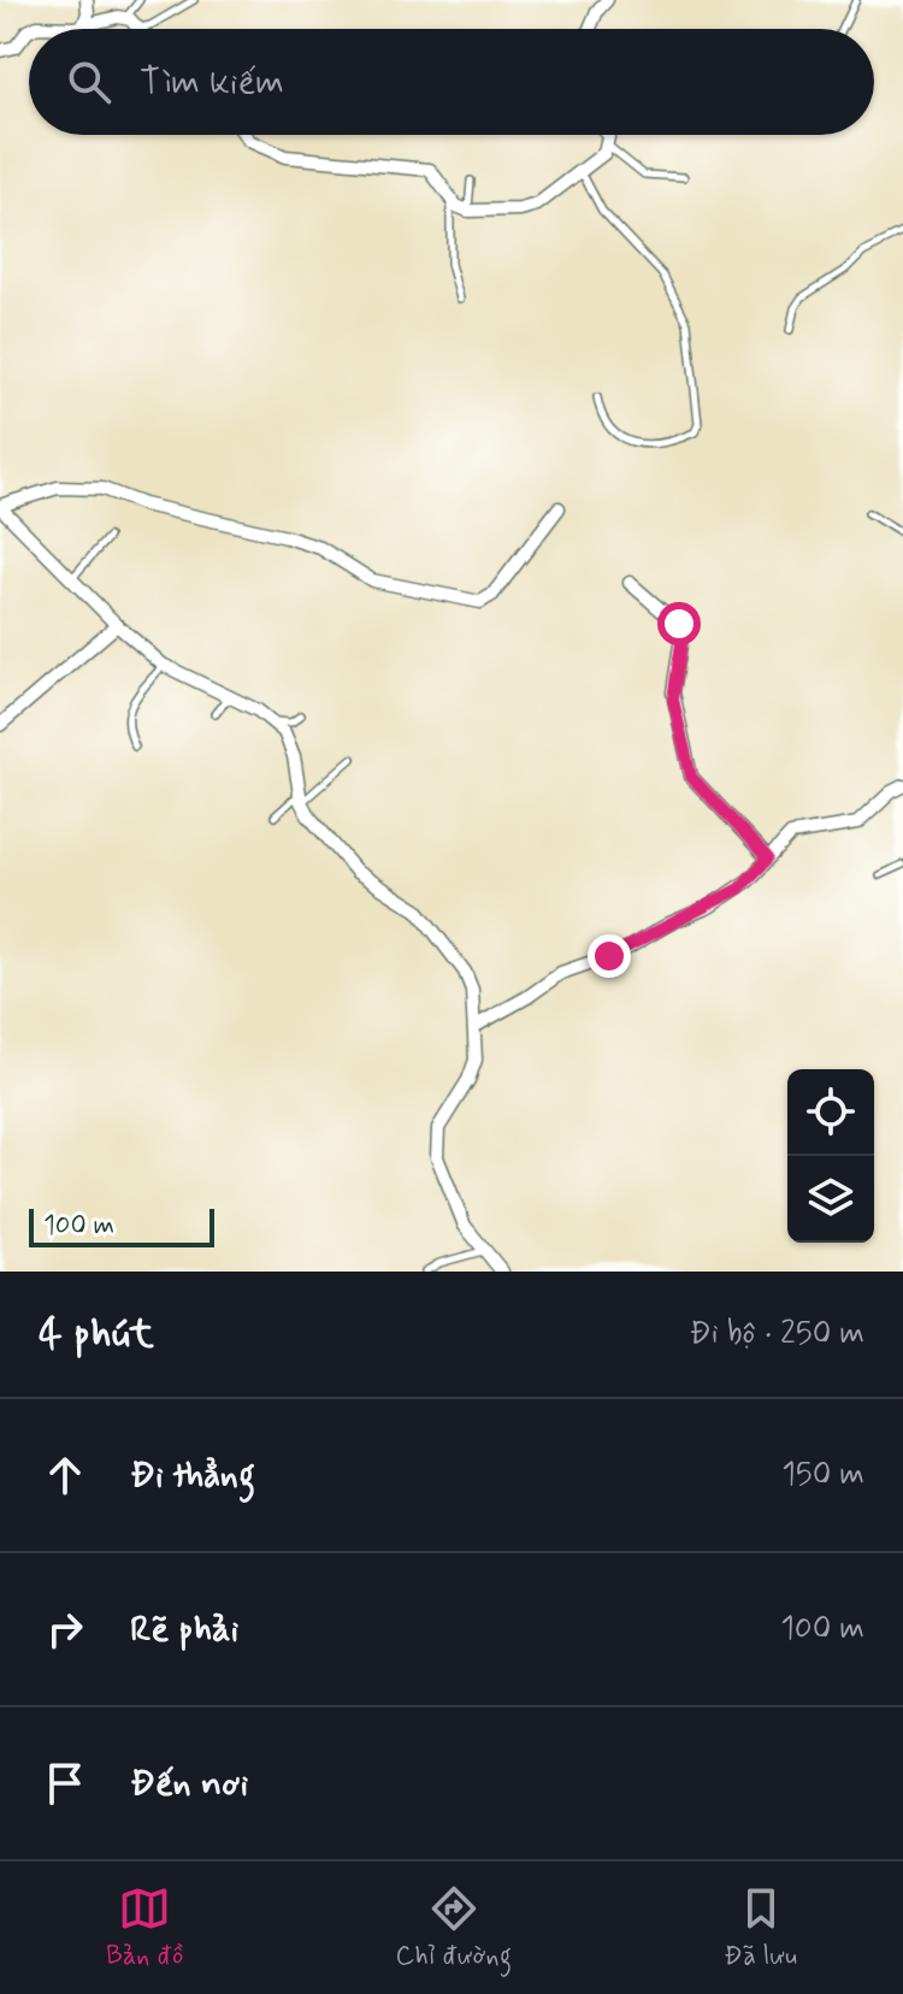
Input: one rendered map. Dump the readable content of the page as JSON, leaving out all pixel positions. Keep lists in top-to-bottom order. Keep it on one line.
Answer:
{"scale_bar":"100 m","page":{"search":"Tìm kiếm","scale":"100 m","heading":["4 phút","Đi bộ · 250 m"],"list":[["Đi thẳng","150 m"],["Rẽ phải","100 m"],"Đến nơi"],"nav":["Bản đồ","Chỉ đường","Đã lưu"]}}
